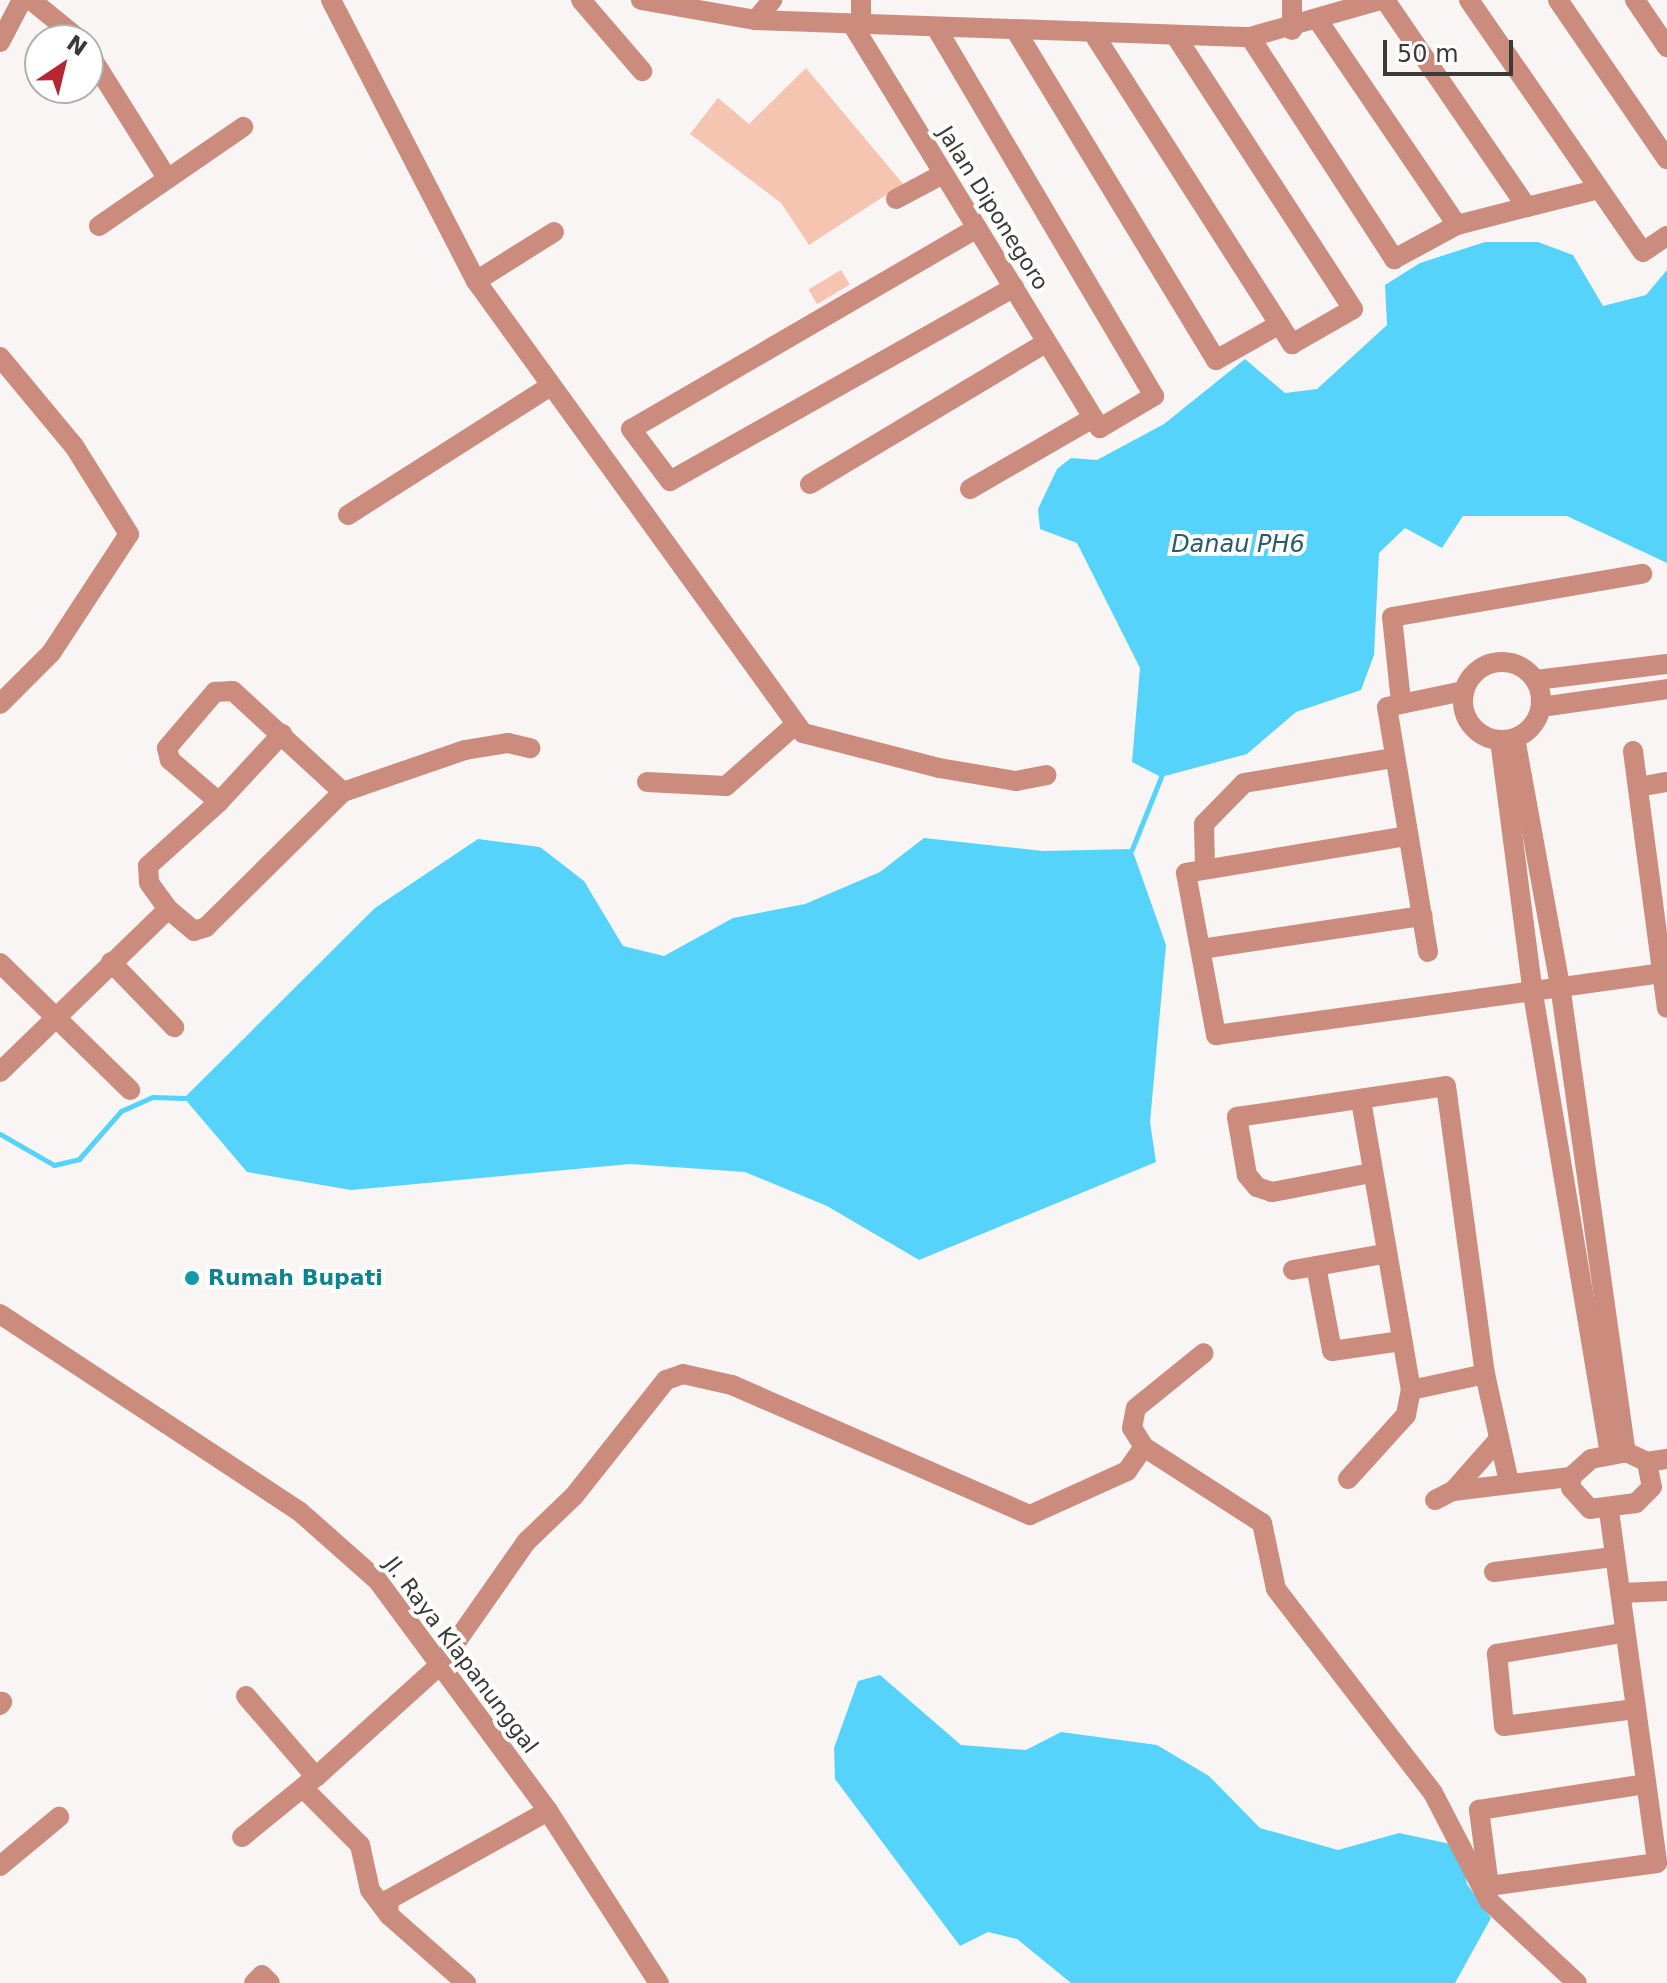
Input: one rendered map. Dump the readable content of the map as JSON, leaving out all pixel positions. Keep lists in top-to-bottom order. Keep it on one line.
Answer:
{"streets":{"street":["Jalan Diponegoro","Jl. Raya Klapanunggal"]},"water":["Danau PH6"],"places":["Rumah Bupati"],"scale_bar":"50 m","north":"top right"}
